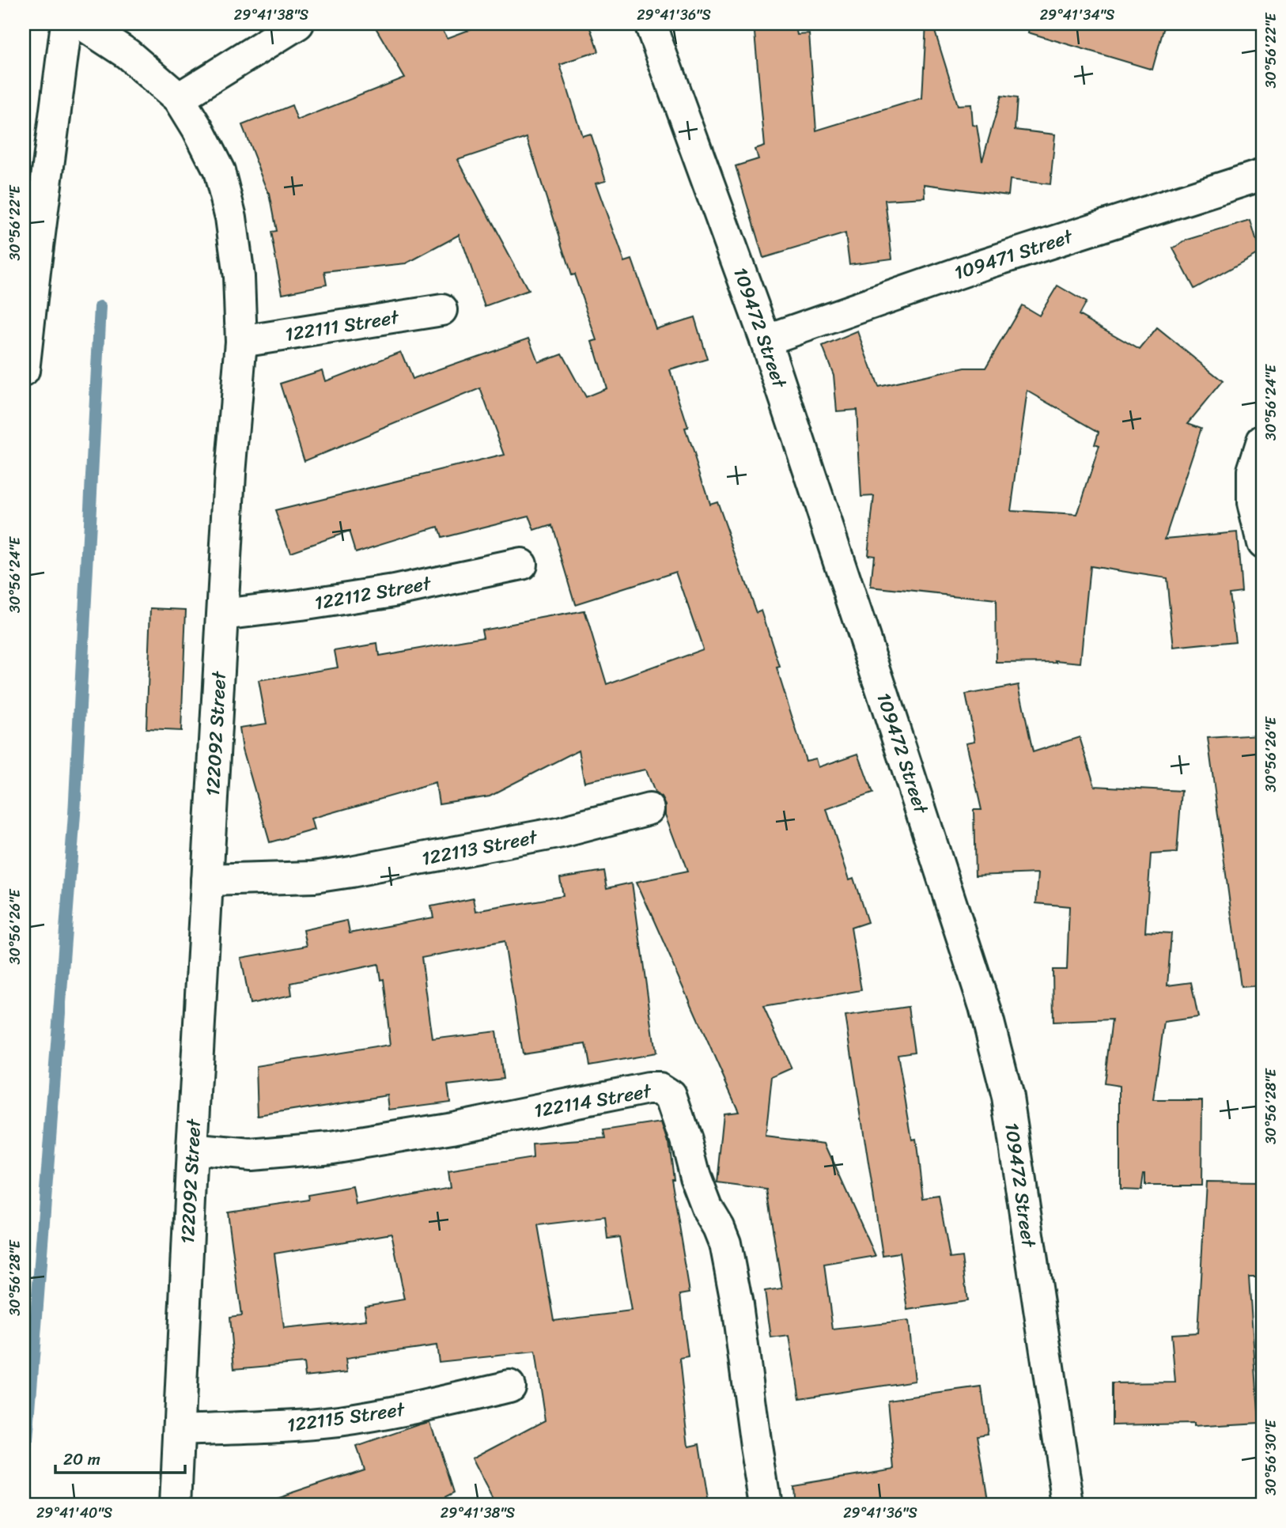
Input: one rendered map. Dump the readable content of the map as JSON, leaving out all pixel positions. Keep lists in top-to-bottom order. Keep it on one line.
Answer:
{"streets":{"street":["109471 Street","122111 Street","109472 Street","122112 Street","122092 Street","122113 Street","122114 Street","122115 Street"]},"crossings":[["109471 Street","109472 Street"],["122111 Street","122092 Street"],["122112 Street","122092 Street"],["122092 Street","122113 Street"],["122092 Street","122114 Street"],["122092 Street","122115 Street"]],"scale_bar":"20 m","coordinates":["29°41'38\"S","29°41'36\"S","29°41'34\"S","30°56'22\"E","30°56'24\"E","30°56'26\"E","30°56'28\"E","30°56'30\"E","29°41'40\"S"]}
